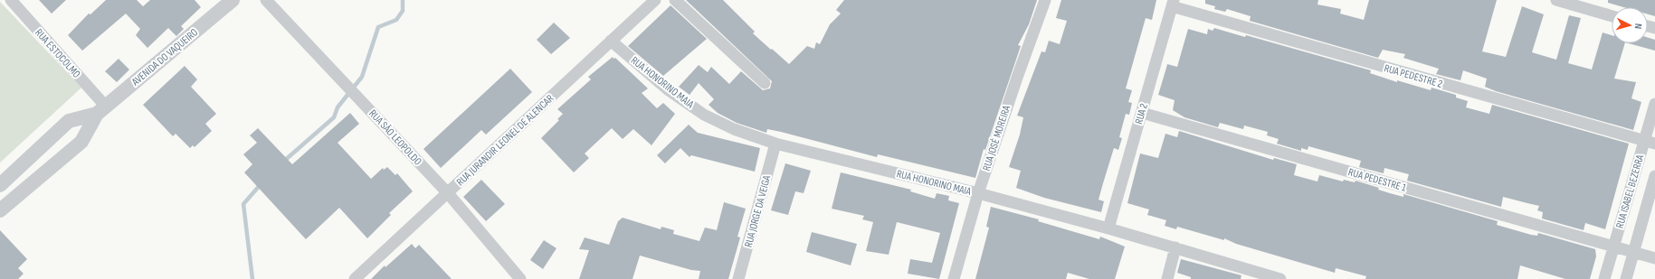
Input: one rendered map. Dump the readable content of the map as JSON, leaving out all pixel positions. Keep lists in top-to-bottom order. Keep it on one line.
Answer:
{"streets":{"street":["RUA ESTOCOLMO","AVENIDA DO VAQUEIRO","RUA PEDESTRE 2","RUA HONORINO MAIA","RUA 2","RUA SÃO LEOPOLDO","RUA JOSÉ MOREIRA","RUA JURANDIR LEONEL DE ALENCAR","RUA PEDESTRE 1","RUA ISABEL BEZERRA","RUA JORGE DA VEIGA"]},"crossings":[["RUA ESTOCOLMO","AVENIDA DO VAQUEIRO"],["RUA PEDESTRE 2","RUA 2"],["RUA PEDESTRE 2","RUA ISABEL BEZERRA"],["RUA HONORINO MAIA","RUA 2"],["RUA HONORINO MAIA","RUA JOSÉ MOREIRA"],["RUA HONORINO MAIA","RUA JURANDIR LEONEL DE ALENCAR"],["RUA HONORINO MAIA","RUA JORGE DA VEIGA"],["RUA 2","RUA PEDESTRE 1"],["RUA SÃO LEOPOLDO","RUA JURANDIR LEONEL DE ALENCAR"],["RUA PEDESTRE 1","RUA ISABEL BEZERRA"]],"north":"right"}
